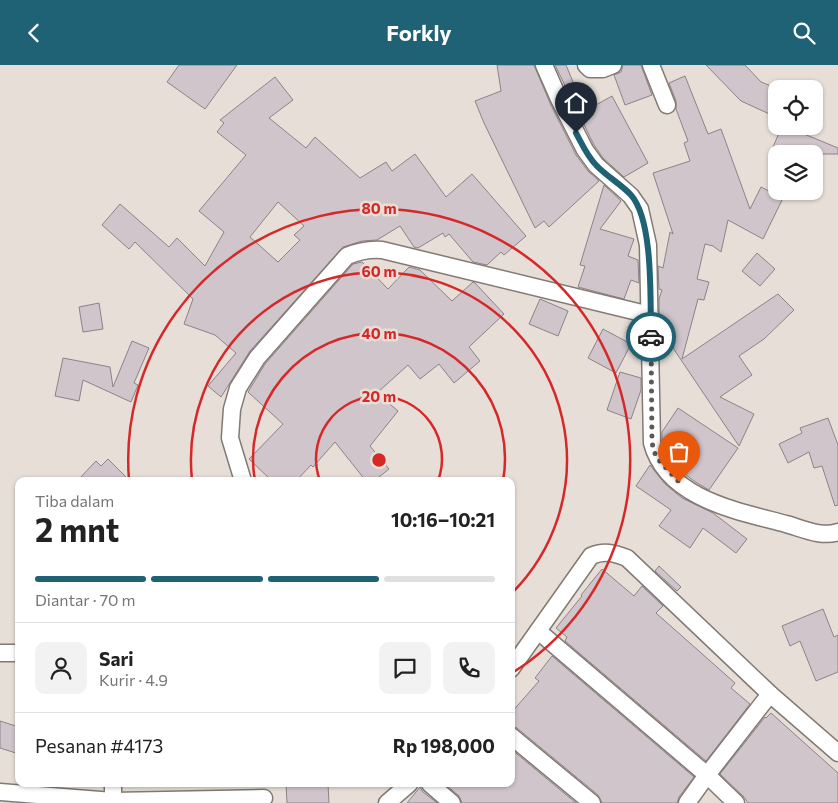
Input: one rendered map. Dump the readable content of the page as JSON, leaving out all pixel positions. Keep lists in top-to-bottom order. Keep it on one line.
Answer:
{"page":{"header":"Forkly","heading":["2 mnt","Tiba dalam","10:16–10:21"],"panel":["Sari","Kurir · 4.9","Pesanan #4173","Rp 198,000"],"bar":"Diantar · 70 m"},"rings":["80 m","60 m","40 m","20 m"]}
